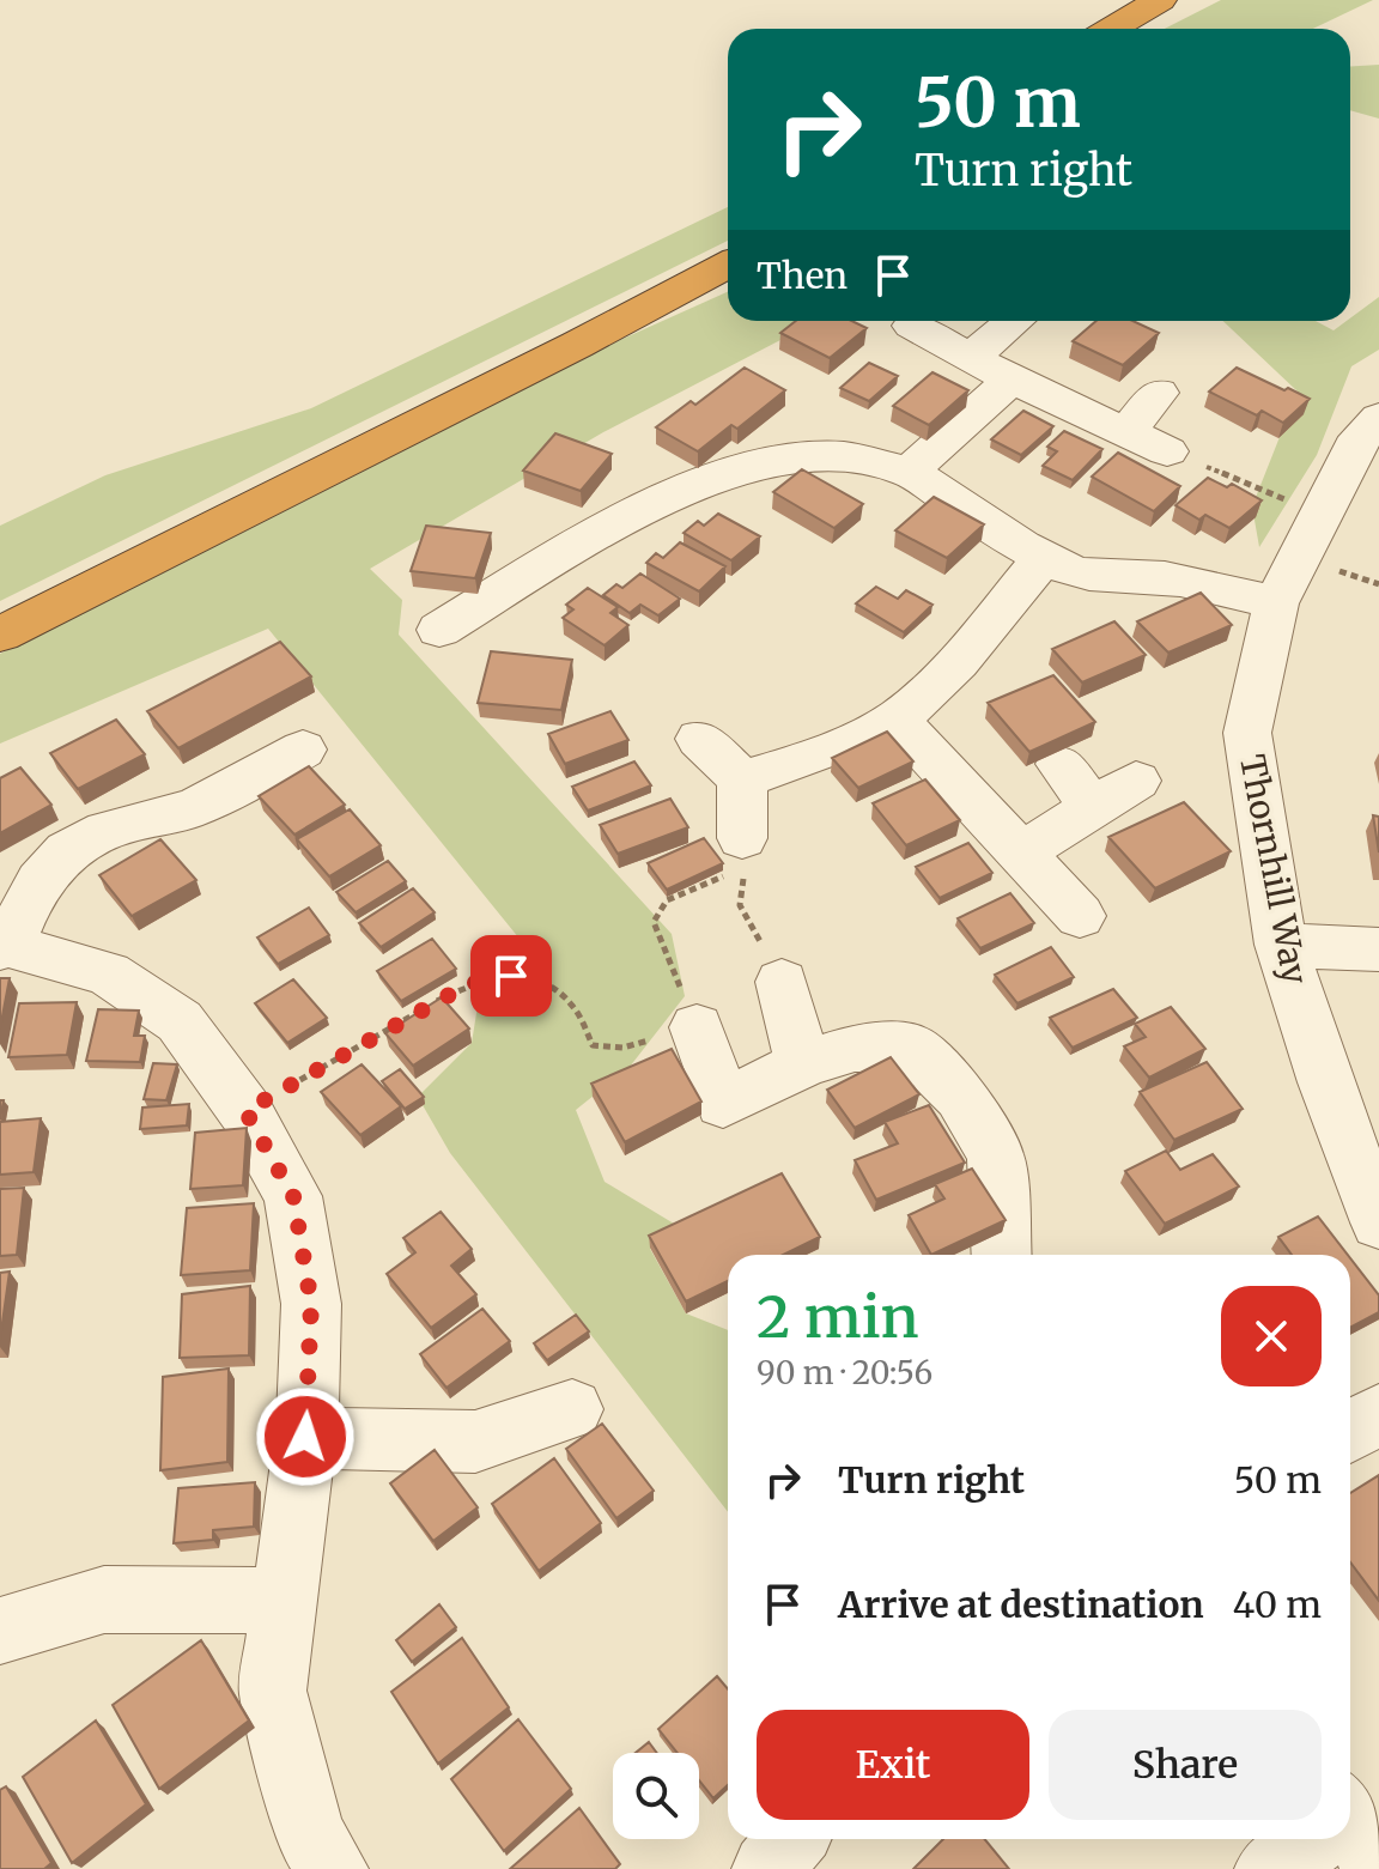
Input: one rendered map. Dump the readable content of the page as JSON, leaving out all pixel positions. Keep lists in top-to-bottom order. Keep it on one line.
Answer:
{"streets":{"street":["Thornhill Way"]},"page":{"turn":["50 m","Turn right"],"then":"Then","heading":["2 min","90 m · 20:56"],"list":[{"name":"Turn right","value":"50 m"},{"name":"Arrive at destination","value":"40 m"}],"buttons":["Exit","Share"]}}
